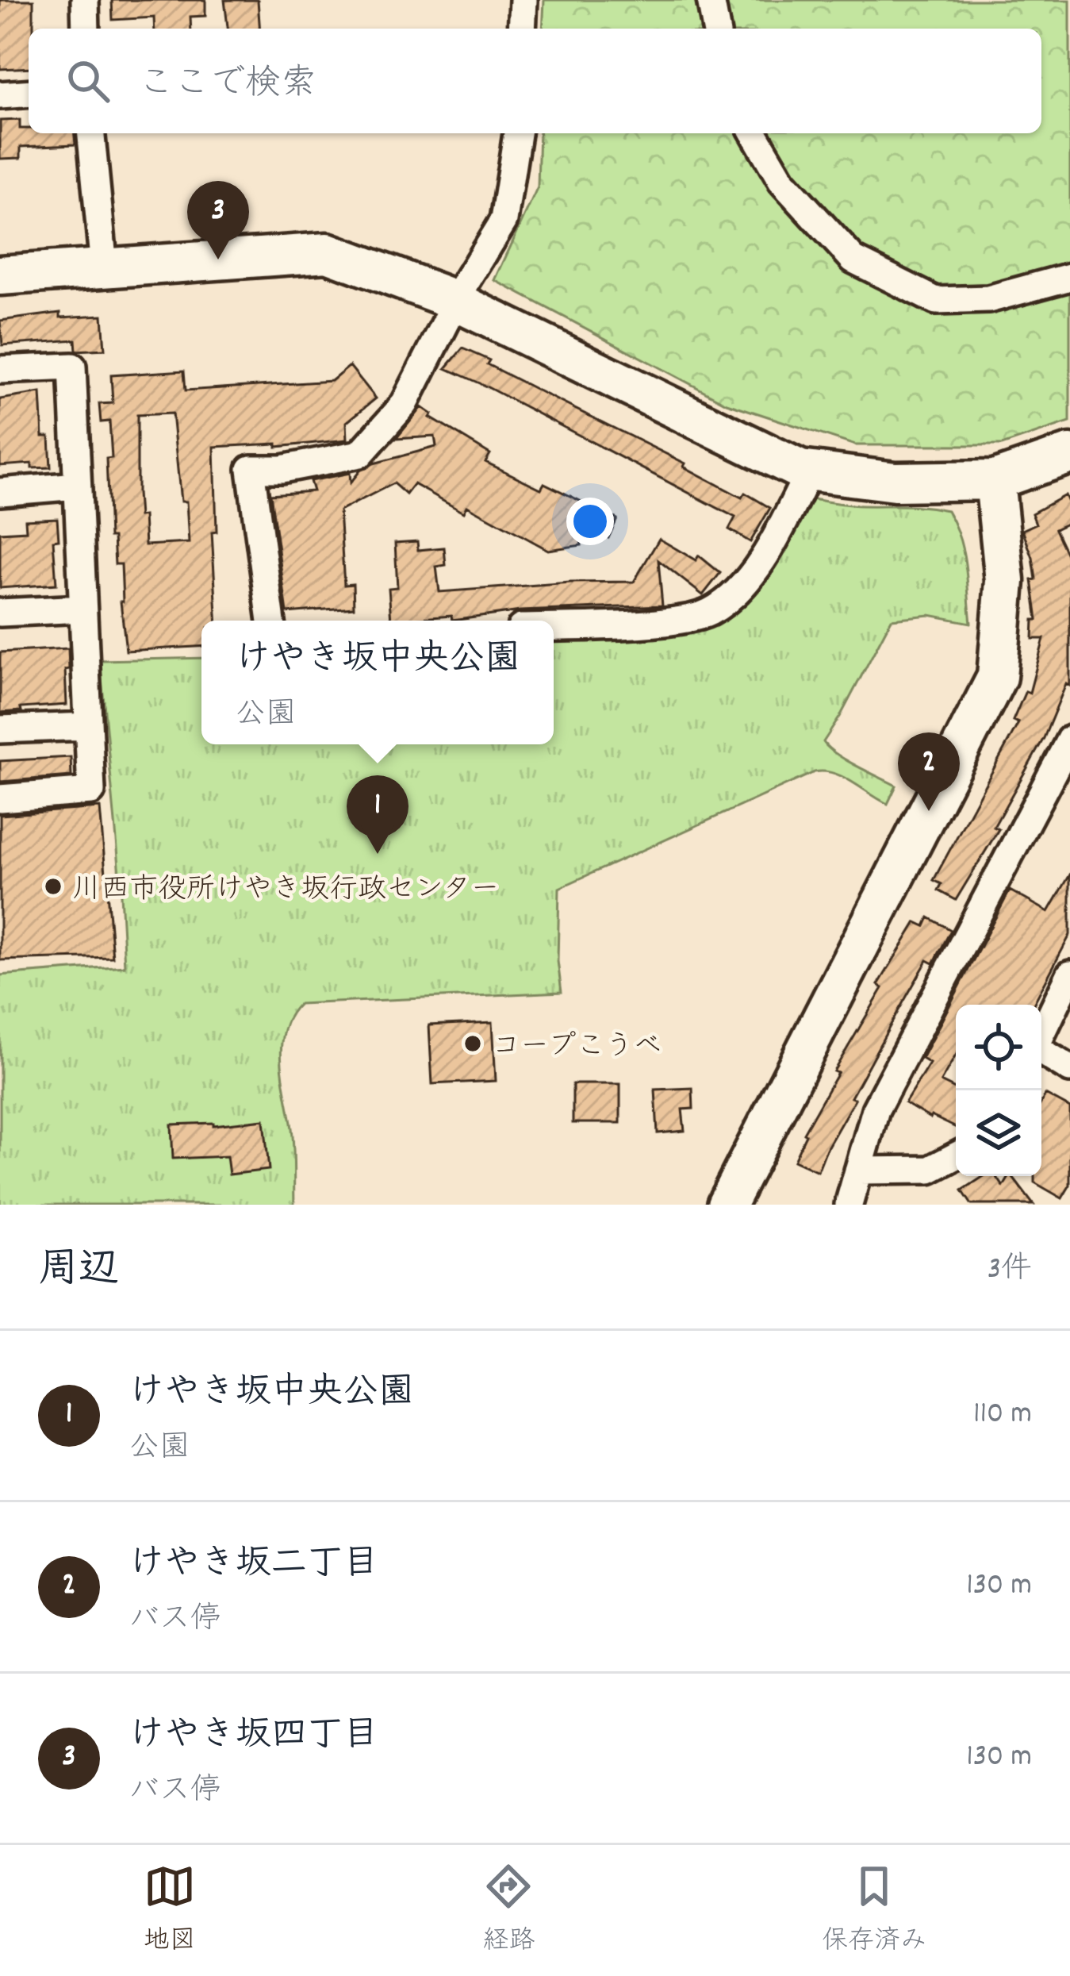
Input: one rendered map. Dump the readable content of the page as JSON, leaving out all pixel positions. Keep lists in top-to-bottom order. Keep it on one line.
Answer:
{"places":["川西市役所けやき坂行政センター","コープこうべ"],"page":{"search":"ここで検索","pins":["3","2","1"],"popup":["けやき坂中央公園","公園"],"heading":["周辺","3件"],"list":[{"mark":"1","name":"けやき坂中央公園","note":"公園","value":"110 m"},{"mark":"2","name":"けやき坂二丁目","note":"バス停","value":"130 m"},{"mark":"3","name":"けやき坂四丁目","note":"バス停","value":"130 m"}],"nav":["地図","経路","保存済み"]}}
